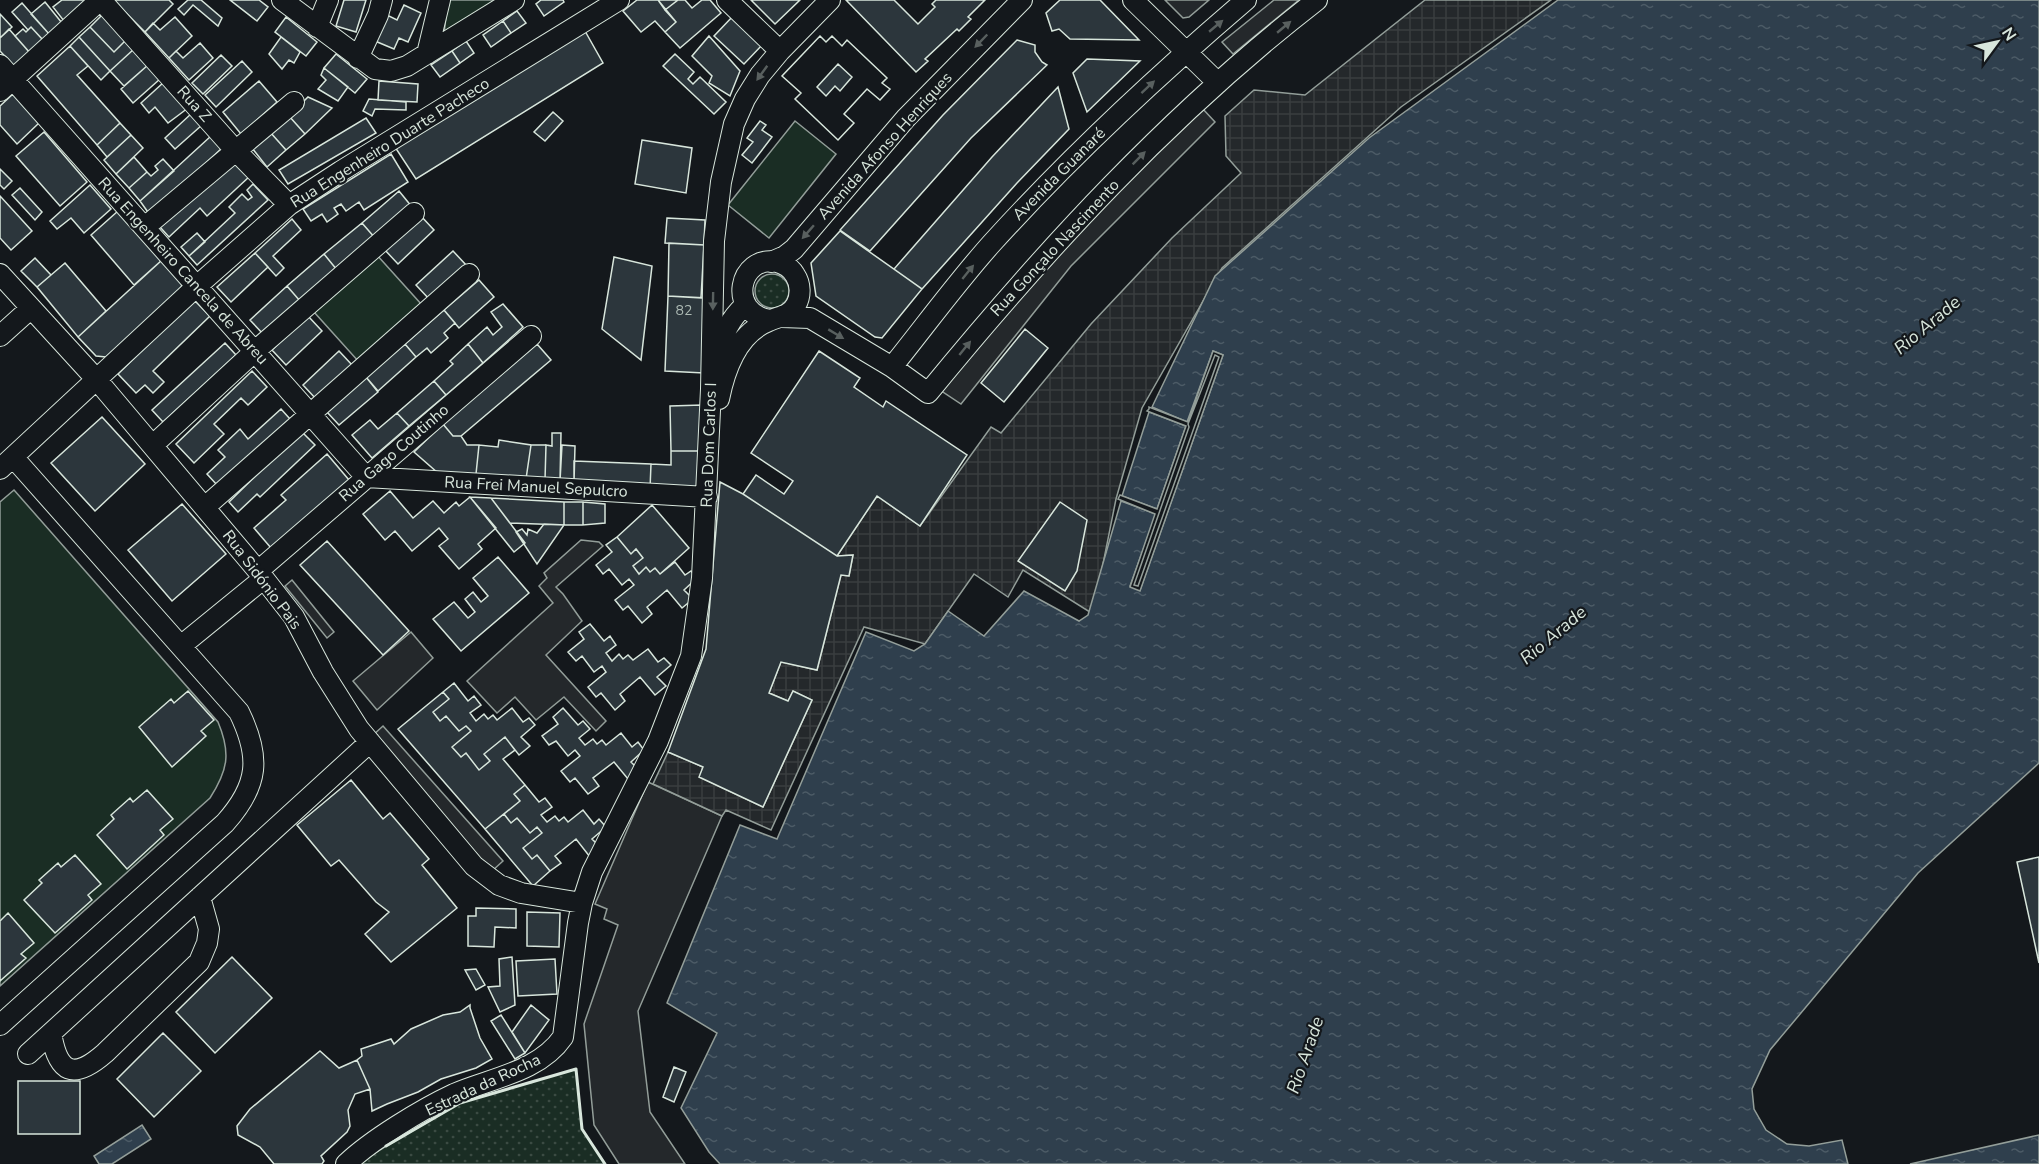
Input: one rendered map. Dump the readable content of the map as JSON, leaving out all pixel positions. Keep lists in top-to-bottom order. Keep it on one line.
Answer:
{"streets":{"street":["Rua Z","Rua Engenheiro Duarte Pacheco","Avenida Afonso Henriques","Avenida Guanaré","Rua Gonçalo Nascimento","Rua Engenheiro Cancela de Abreu","Rua Dom Carlos I","Rua Gago Coutinho","Rua Frei Manuel Sepulcro","Rua Sidónio Pais","Estrada da Rocha"]},"crossings":[["Rua Z","Rua Engenheiro Duarte Pacheco"],["Rua Engenheiro Duarte Pacheco","Rua Engenheiro Cancela de Abreu"],["Rua Engenheiro Duarte Pacheco","Rua Sidónio Pais"],["Avenida Afonso Henriques","Rua Gonçalo Nascimento"],["Avenida Guanaré","Rua Gonçalo Nascimento"],["Rua Engenheiro Cancela de Abreu","Rua Gago Coutinho"],["Rua Engenheiro Cancela de Abreu","Rua Frei Manuel Sepulcro"],["Rua Dom Carlos I","Rua Frei Manuel Sepulcro"],["Rua Dom Carlos I","Rua Sidónio Pais"],["Rua Dom Carlos I","Estrada da Rocha"],["Rua Gago Coutinho","Rua Frei Manuel Sepulcro"],["Rua Gago Coutinho","Rua Sidónio Pais"],["Rua Sidónio Pais","Estrada da Rocha"]],"one_way":["Avenida Afonso Henriques","Avenida Guanaré","Rua Gonçalo Nascimento"],"water":["Rio Arade"],"house_numbers":["82"],"north":"top right"}
